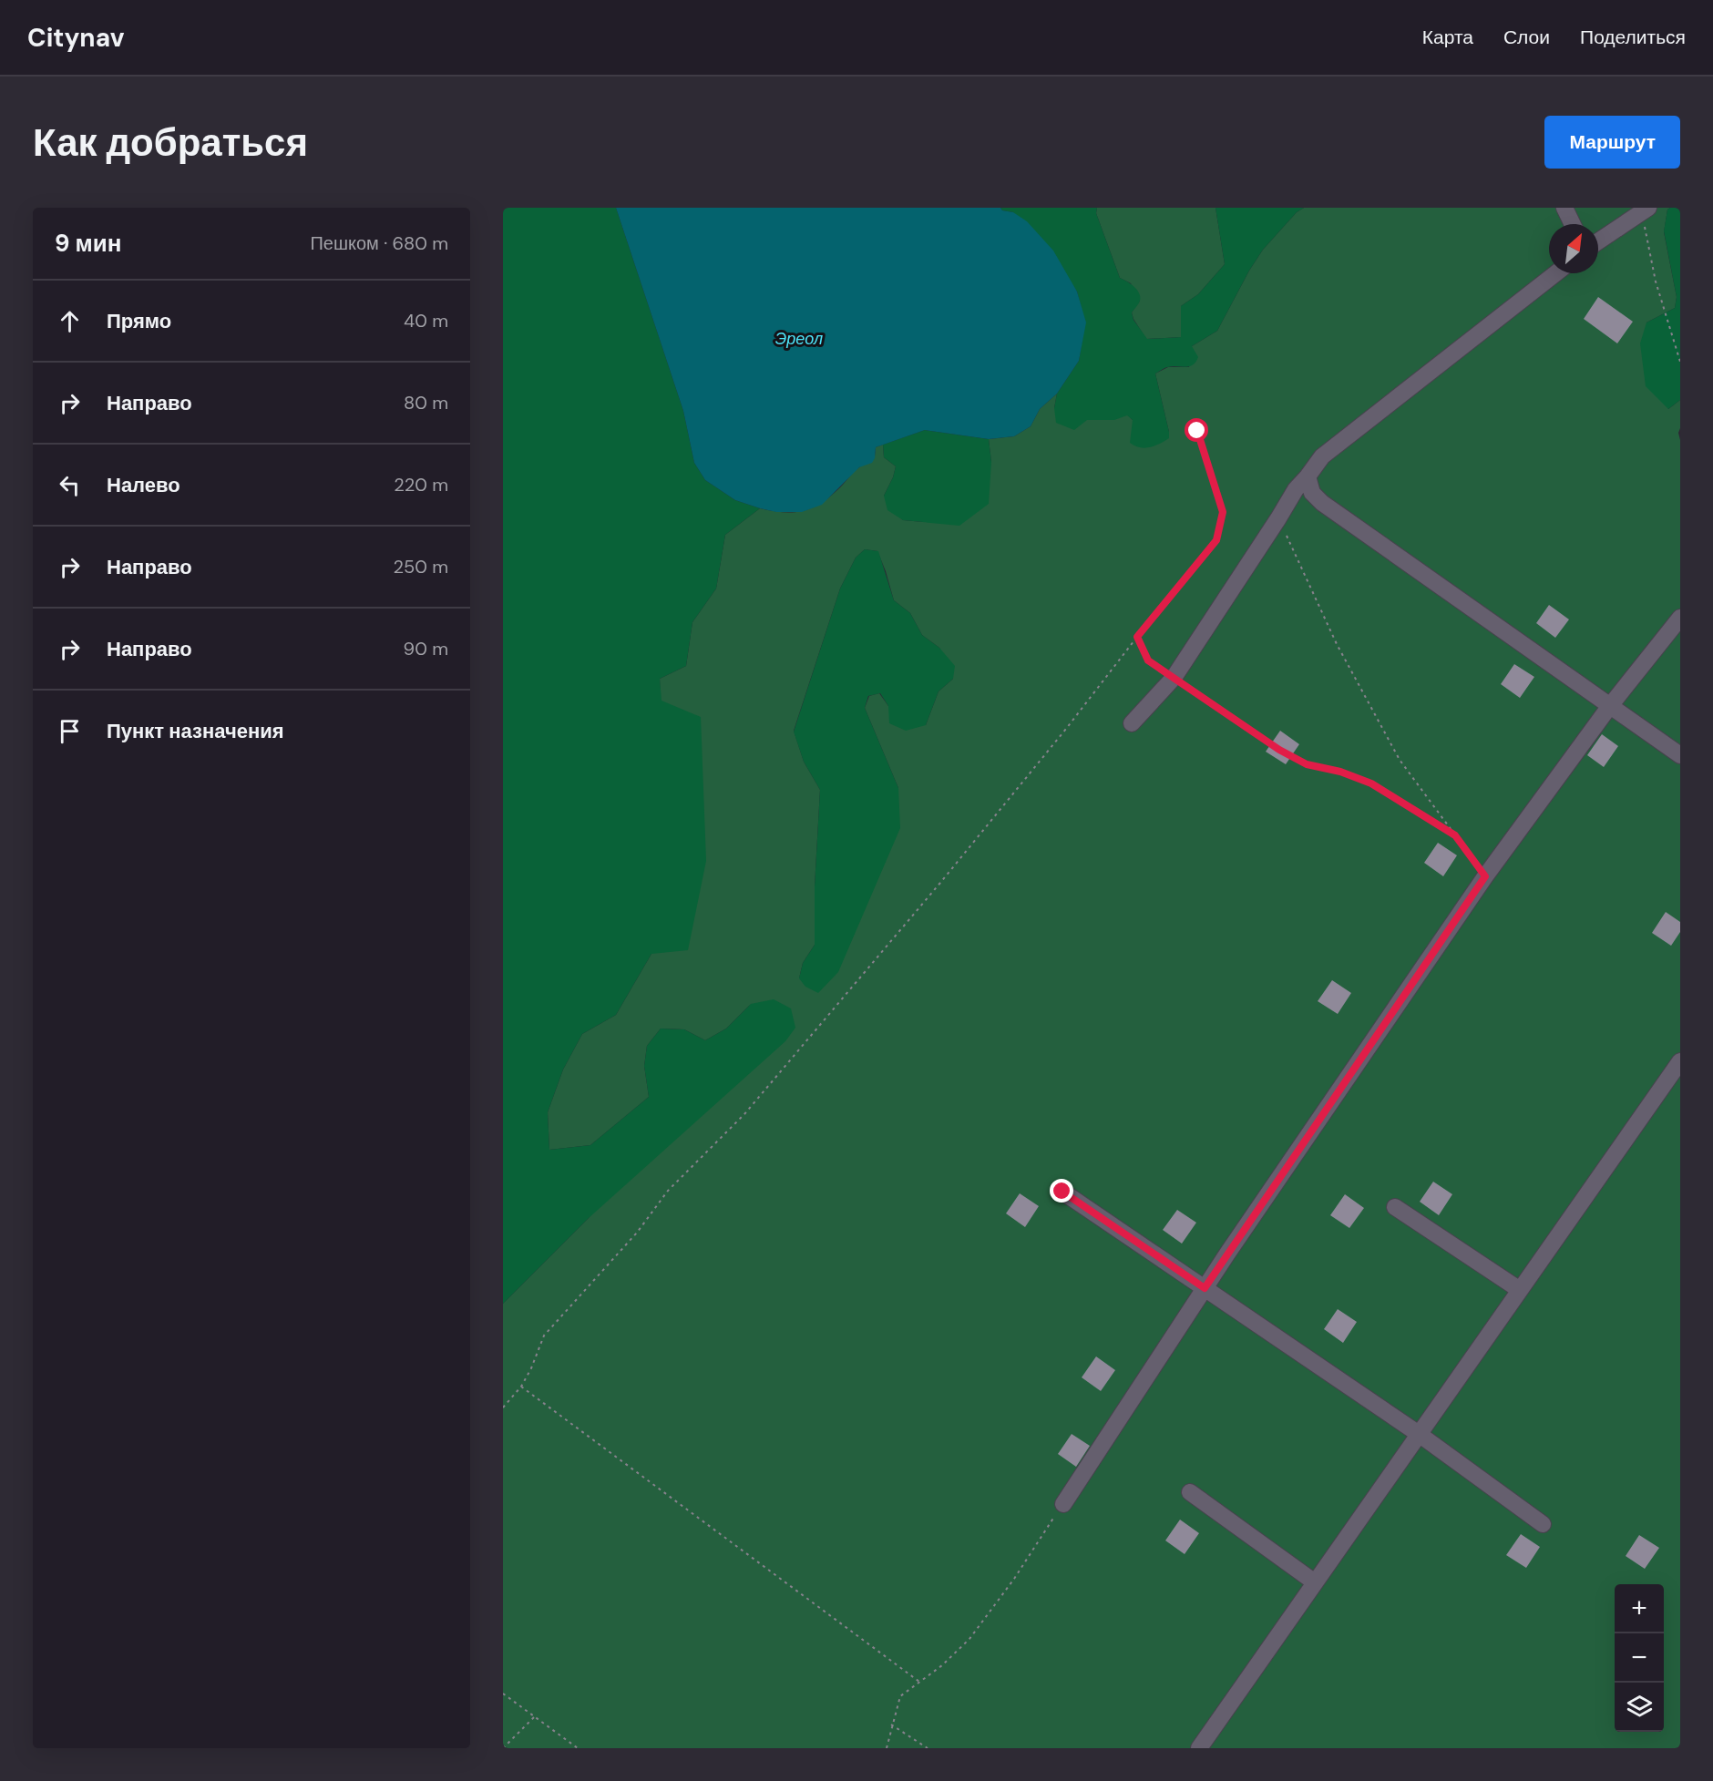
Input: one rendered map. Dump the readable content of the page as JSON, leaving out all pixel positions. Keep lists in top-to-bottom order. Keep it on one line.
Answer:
{"water":["Эреол"],"north":"top right","page":{"header":"Citynav","nav":["Карта","Слои","Поделиться"],"buttons":"Маршрут","title":"Как добраться","heading":["9 мин","Пешком · 680 m"],"list":[["Прямо","40 m"],["Направо","80 m"],["Налево","220 m"],["Направо","250 m"],["Направо","90 m"],"Пункт назначения"],"map_buttons":["+","−"]}}
